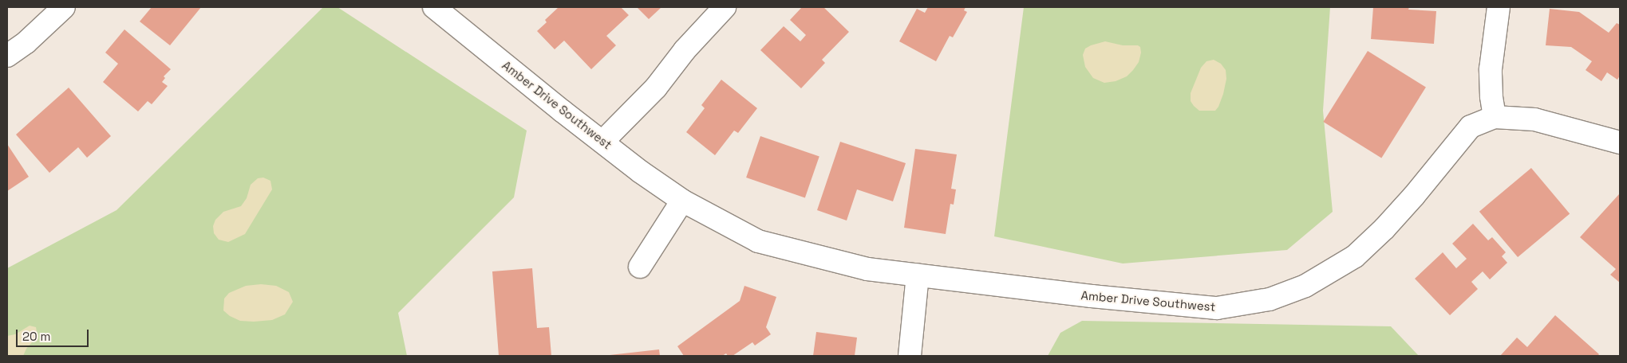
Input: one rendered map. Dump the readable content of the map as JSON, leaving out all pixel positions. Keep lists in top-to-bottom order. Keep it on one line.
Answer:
{"streets":{"street":["Amber Drive Southwest"]},"scale_bar":"20 m"}
